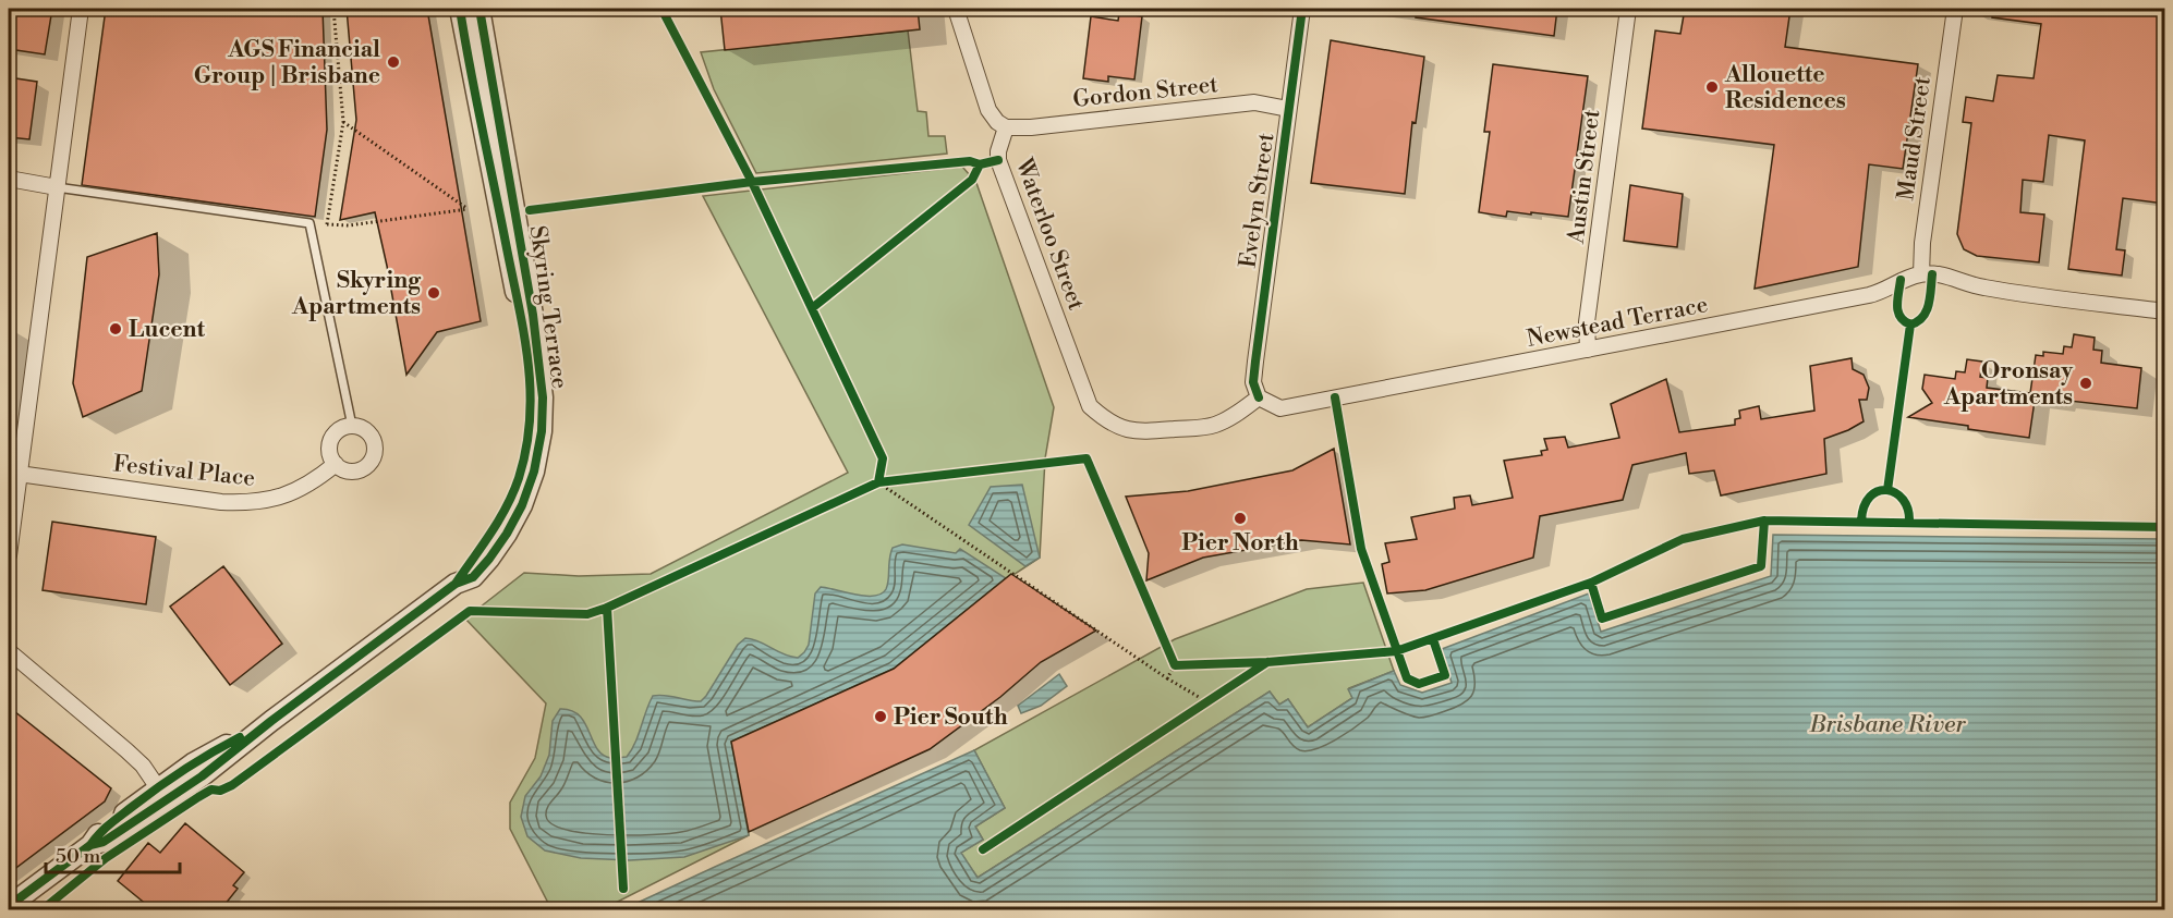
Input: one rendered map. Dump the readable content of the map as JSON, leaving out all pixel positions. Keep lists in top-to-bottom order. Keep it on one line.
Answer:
{"streets":{"street":["Gordon Street","Maud Street","Austin Street","Evelyn Street","Waterloo Street","Skyring Terrace","Newstead Terrace","Festival Place"]},"crossings":[["Gordon Street","Evelyn Street"],["Gordon Street","Waterloo Street"],["Maud Street","Newstead Terrace"],["Austin Street","Newstead Terrace"],["Evelyn Street","Waterloo Street"],["Evelyn Street","Newstead Terrace"],["Waterloo Street","Newstead Terrace"]],"water":["Brisbane River"],"places":["AGS Financial Group | Brisbane","Allouette Residences","Skyring Apartments","Lucent","Oronsay Apartments","Pier North","Pier South"],"scale_bar":"50 m"}
